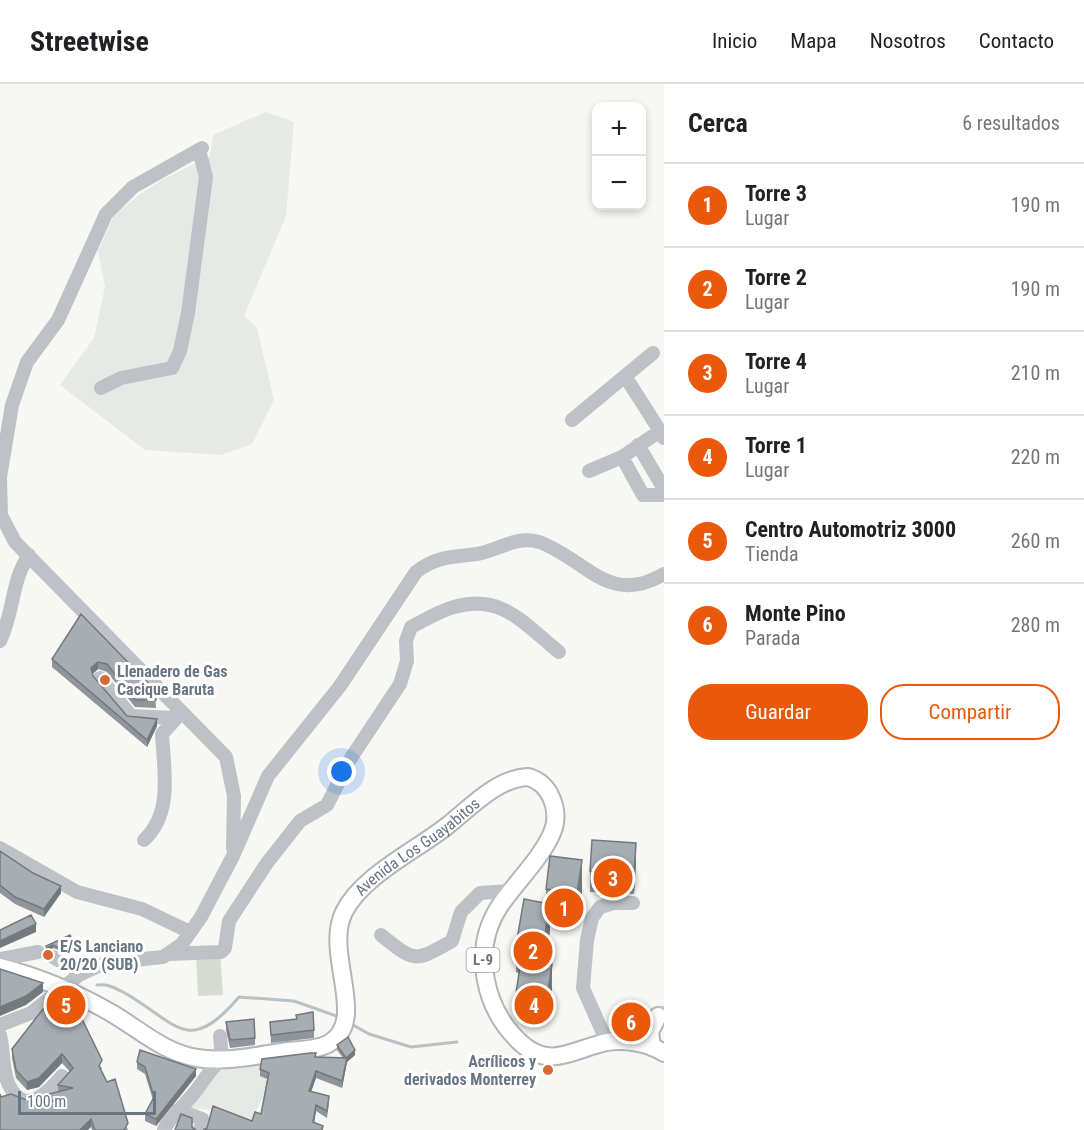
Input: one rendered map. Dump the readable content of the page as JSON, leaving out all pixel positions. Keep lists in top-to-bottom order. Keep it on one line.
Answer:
{"streets":{"main road":["Avenida Los Guayabitos","L-9"]},"places":["Llenadero de Gas Cacique Baruta","E/S Lanciano 20/20 (SUB)","Acrílicos y derivados Monterrey"],"scale_bar":"100 m","page":{"header":"Streetwise","nav":["Inicio","Mapa","Nosotros","Contacto"],"heading":["Cerca","6 resultados"],"map_buttons":["+","−"],"list":[{"mark":"1","name":"Torre 3","note":"Lugar","value":"190 m"},{"mark":"2","name":"Torre 2","note":"Lugar","value":"190 m"},{"mark":"3","name":"Torre 4","note":"Lugar","value":"210 m"},{"mark":"4","name":"Torre 1","note":"Lugar","value":"220 m"},{"mark":"5","name":"Centro Automotriz 3000","note":"Tienda","value":"260 m"},{"mark":"6","name":"Monte Pino","note":"Parada","value":"280 m"}],"buttons":["Guardar","Compartir"],"pins":["3","1","2","4","5","6"],"scale":"100 m"}}
